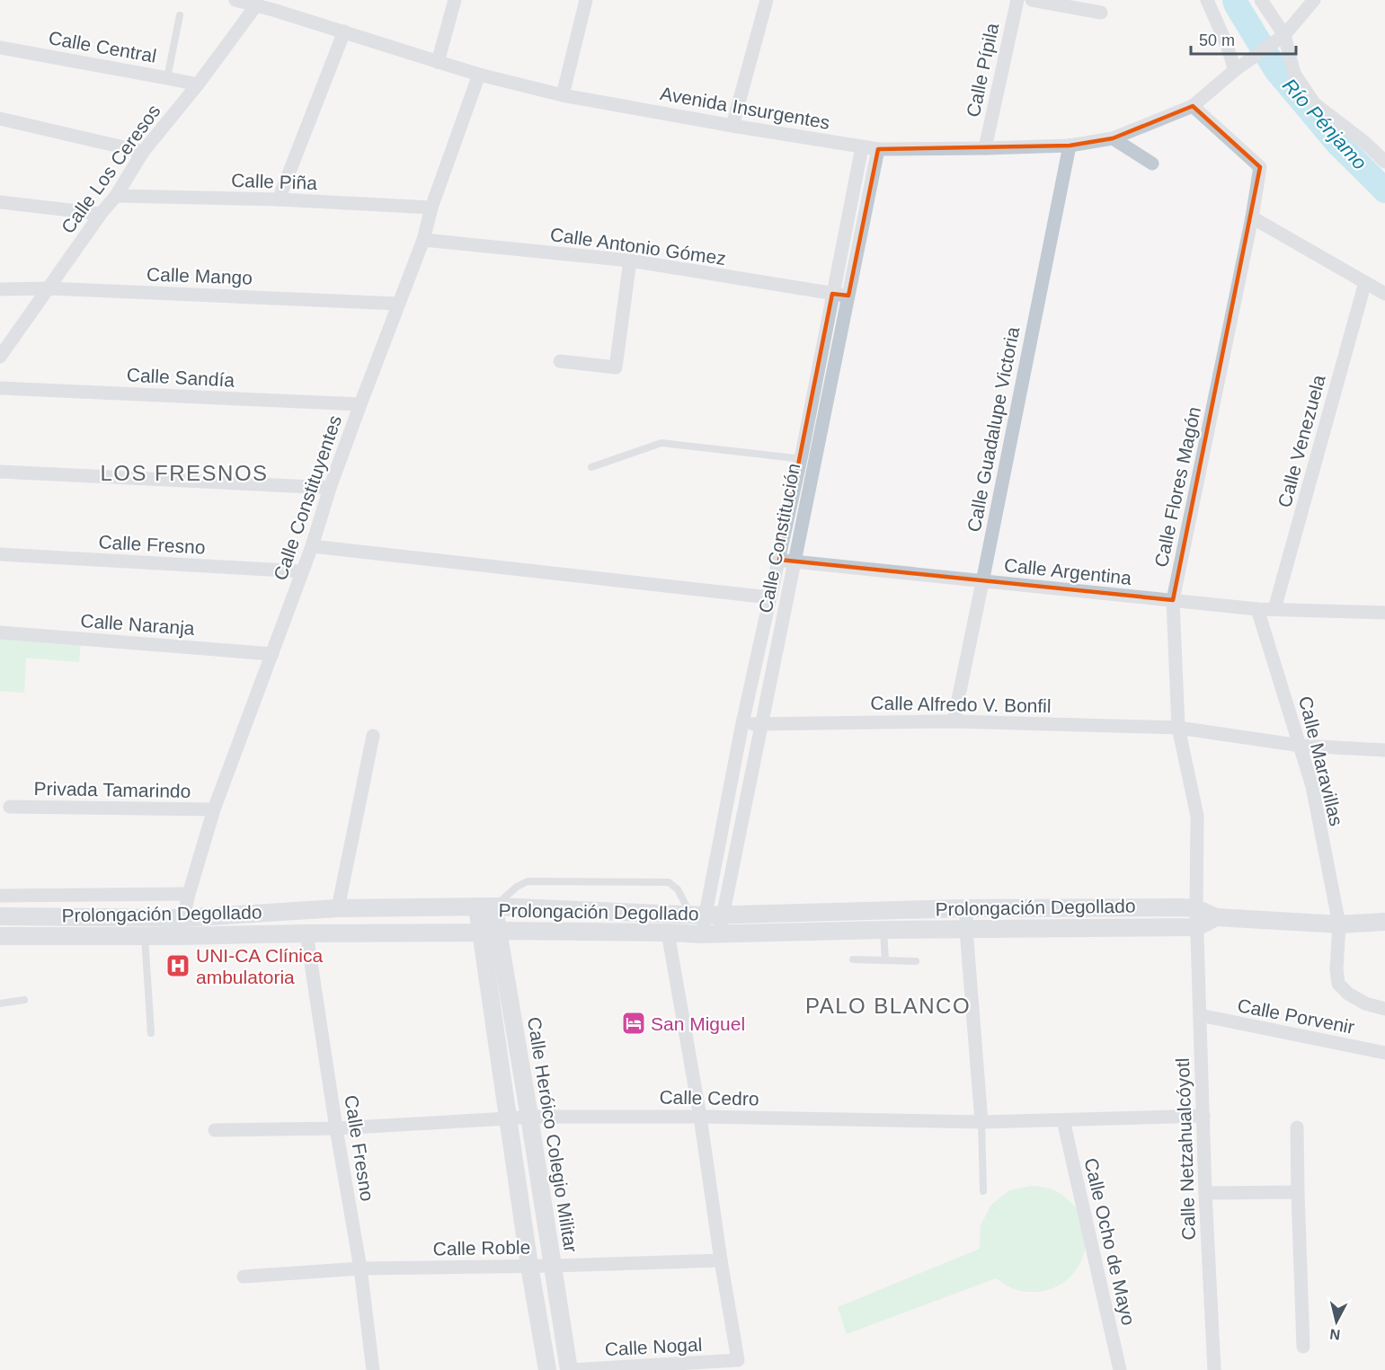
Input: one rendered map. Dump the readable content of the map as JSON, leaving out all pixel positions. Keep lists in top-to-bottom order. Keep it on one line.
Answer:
{"streets":{"street":["Calle Central","Calle Pípila","Avenida Insurgentes","Calle Los Ceresos","Calle Piña","Calle Antonio Gómez","Calle Mango","Calle Sandía","Calle Guadalupe Victoria","Calle Venezuela","Calle Flores Magón","Calle Constituyentes","Calle Constitución","Calle Fresno","Calle Argentina","Calle Naranja","Calle Alfredo V. Bonfil","Calle Maravillas","Privada Tamarindo","Prolongación Degollado","Calle Porvenir","Calle Cedro","Calle Heróico Colegio Militar","Calle Netzahualcóyotl","Calle Ocho de Mayo","Calle Roble","Calle Nogal"]},"crossings":[["Calle Central","Calle Los Ceresos"],["Calle Pípila","Avenida Insurgentes"],["Avenida Insurgentes","Calle Los Ceresos"],["Avenida Insurgentes","Calle Guadalupe Victoria"],["Avenida Insurgentes","Calle Flores Magón"],["Avenida Insurgentes","Calle Constituyentes"],["Avenida Insurgentes","Calle Constitución"],["Calle Los Ceresos","Calle Piña"],["Calle Los Ceresos","Calle Mango"],["Calle Piña","Calle Constituyentes"],["Calle Antonio Gómez","Calle Constituyentes"],["Calle Antonio Gómez","Calle Constitución"],["Calle Mango","Calle Constituyentes"],["Calle Sandía","Calle Constituyentes"],["Calle Guadalupe Victoria","Calle Argentina"],["Calle Guadalupe Victoria","Calle Alfredo V. Bonfil"],["Calle Venezuela","Calle Argentina"],["Calle Flores Magón","Calle Argentina"],["Calle Flores Magón","Calle Alfredo V. Bonfil"],["Calle Flores Magón","Prolongación Degollado"],["Calle Flores Magón","Calle Netzahualcóyotl"],["Calle Constituyentes","Calle Constitución"],["Calle Constituyentes","Calle Fresno"],["Calle Constituyentes","Calle Naranja"],["Calle Constituyentes","Privada Tamarindo"],["Calle Constituyentes","Prolongación Degollado"],["Calle Constitución","Calle Argentina"],["Calle Constitución","Calle Alfredo V. Bonfil"],["Calle Constitución","Prolongación Degollado"],["Calle Fresno","Prolongación Degollado"],["Calle Fresno","Calle Cedro"],["Calle Fresno","Calle Roble"],["Calle Argentina","Calle Maravillas"],["Calle Alfredo V. Bonfil","Calle Maravillas"],["Prolongación Degollado","Calle Heróico Colegio Militar"],["Prolongación Degollado","Calle Netzahualcóyotl"],["Calle Porvenir","Calle Netzahualcóyotl"],["Calle Cedro","Calle Heróico Colegio Militar"],["Calle Cedro","Calle Netzahualcóyotl"],["Calle Cedro","Calle Ocho de Mayo"],["Calle Heróico Colegio Militar","Calle Roble"],["Calle Heróico Colegio Militar","Calle Nogal"],["Calle Roble","Calle Nogal"]],"districts":["LOS FRESNOS","PALO BLANCO"],"water":["Río Pénjamo"],"places":{"hospital":["UNI-CA Clínica ambulatoria"],"hotel":["San Miguel"]},"scale_bar":"50 m","north":"bottom"}
